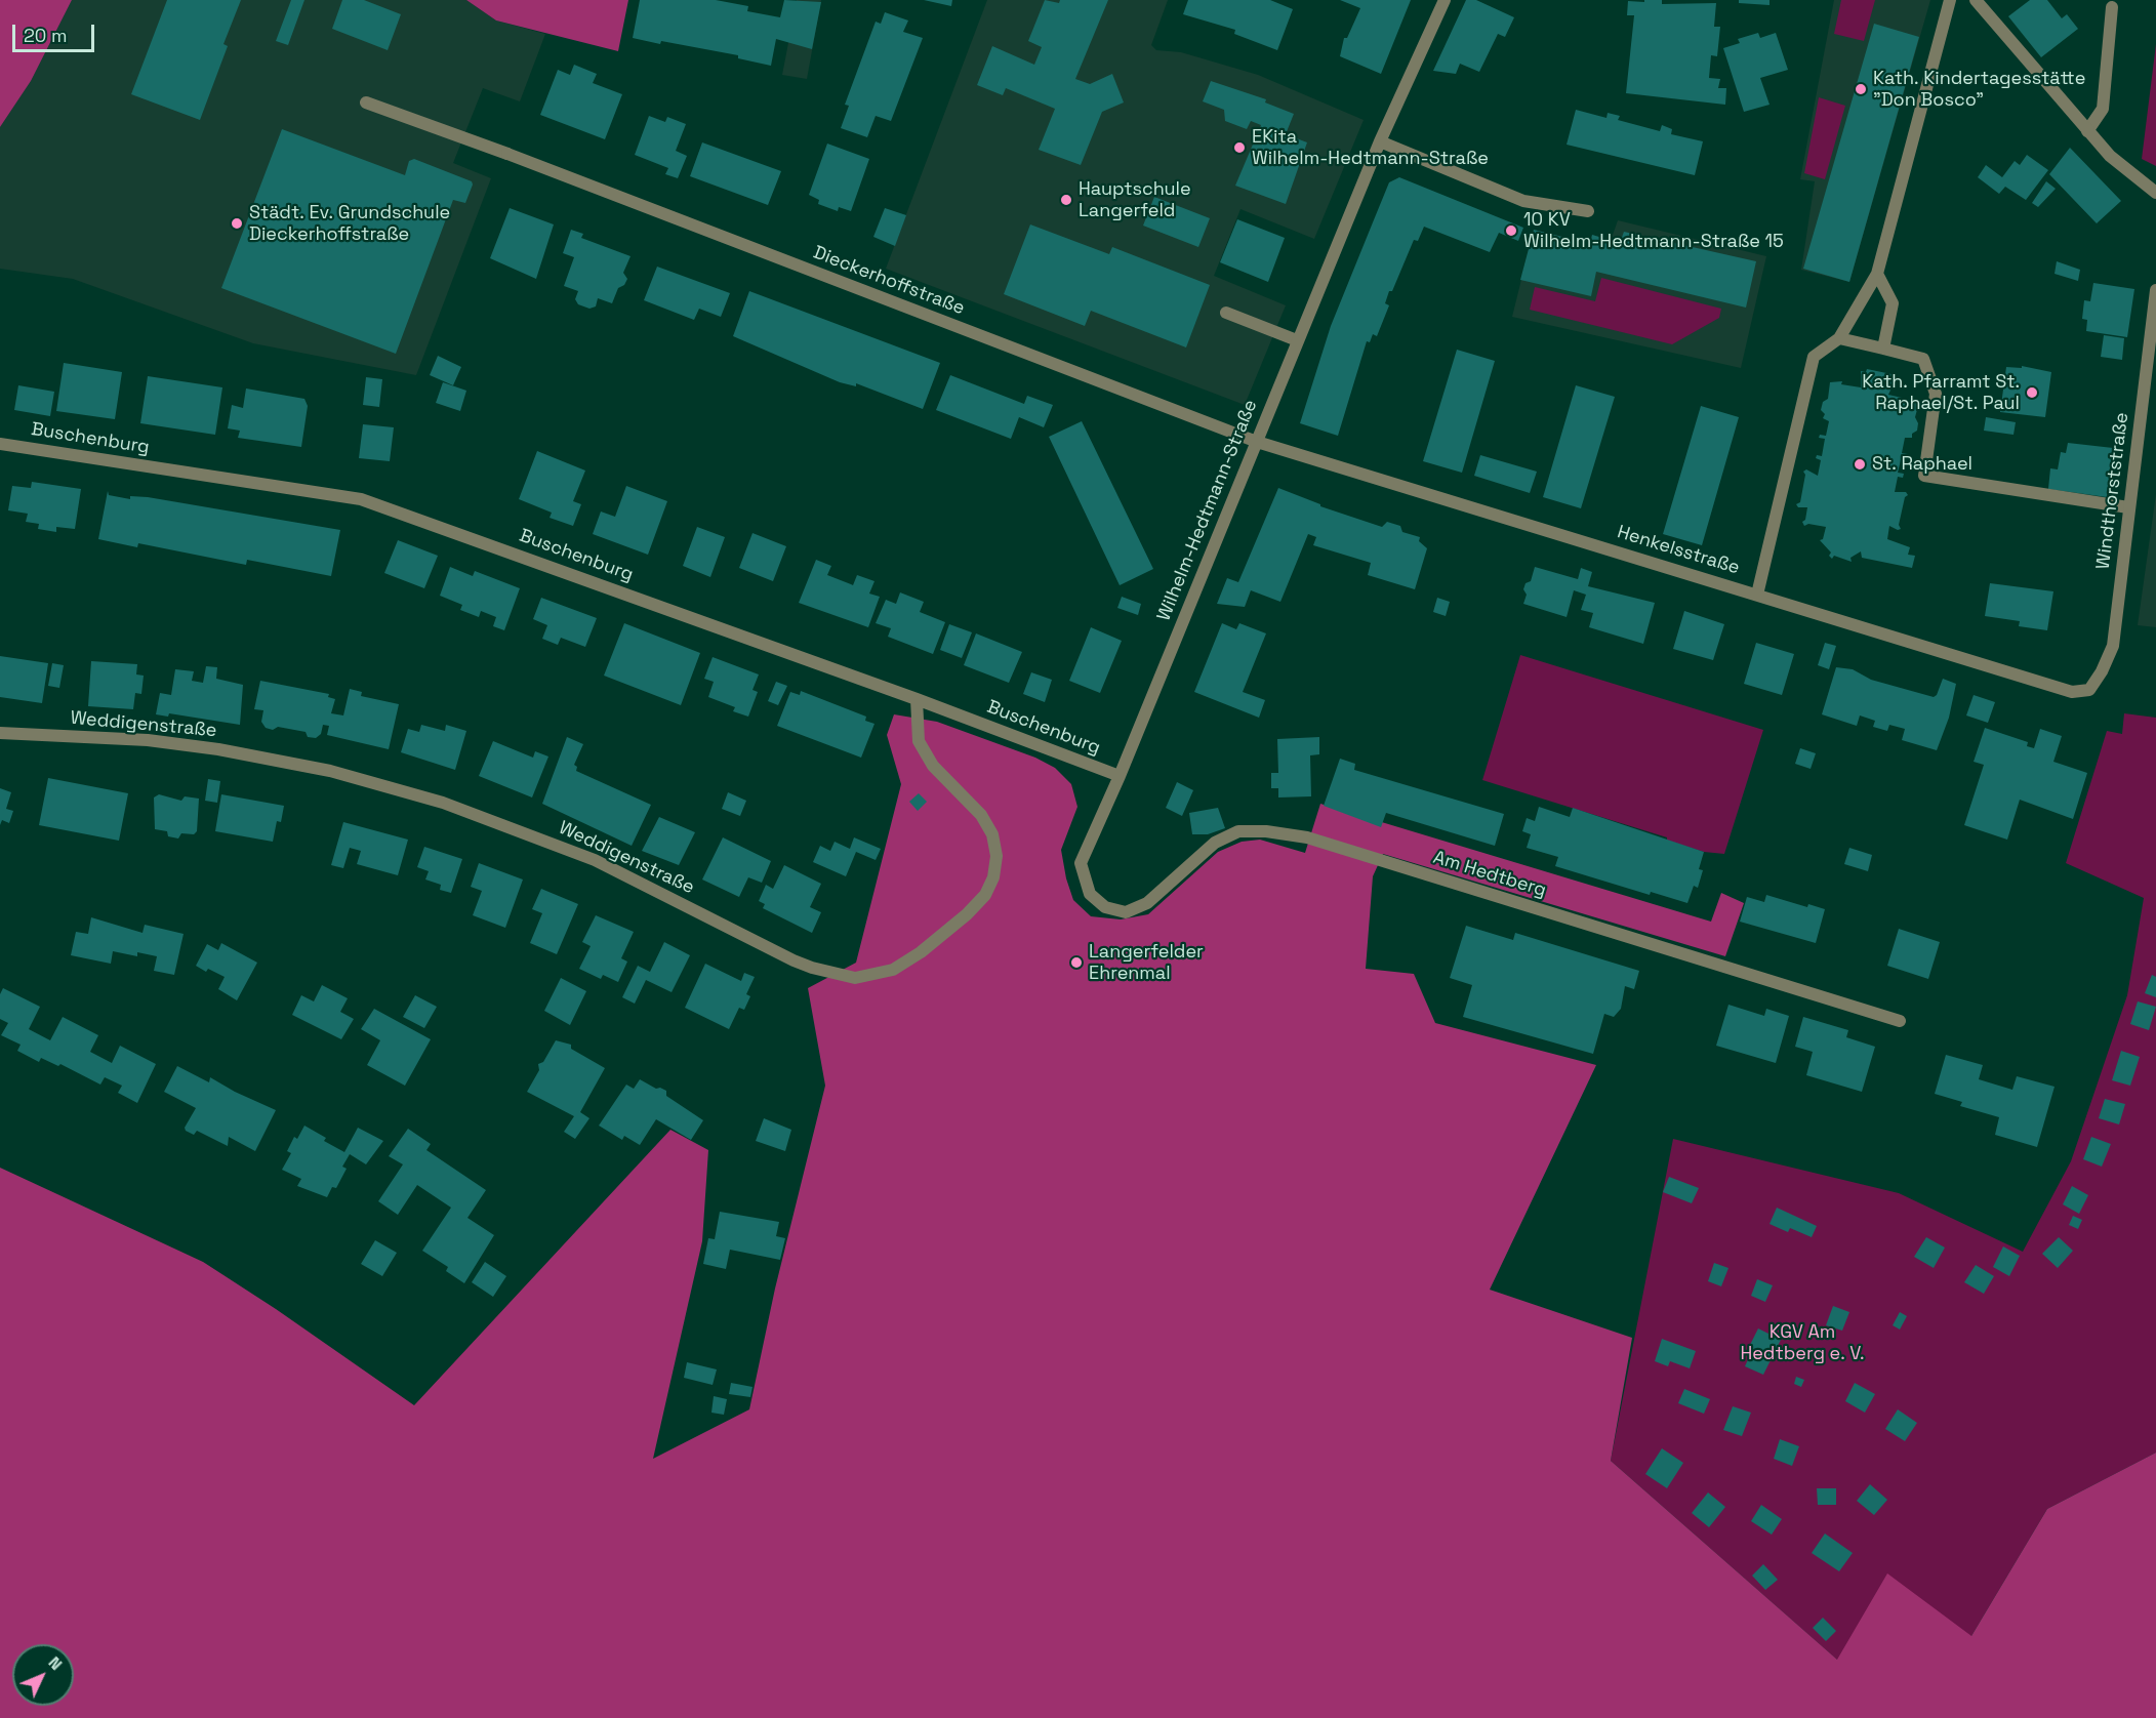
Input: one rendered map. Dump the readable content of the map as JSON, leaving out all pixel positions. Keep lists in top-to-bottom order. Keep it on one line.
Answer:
{"streets":{"street":["Dieckerhoffstraße","Buschenburg","Windthorststraße","Wilhelm-Hedtmann-Straße","Henkelsstraße","Weddigenstraße","Am Hedtberg"]},"crossings":[["Dieckerhoffstraße","Wilhelm-Hedtmann-Straße"],["Dieckerhoffstraße","Henkelsstraße"],["Buschenburg","Wilhelm-Hedtmann-Straße"],["Buschenburg","Weddigenstraße"],["Windthorststraße","Henkelsstraße"],["Wilhelm-Hedtmann-Straße","Henkelsstraße"],["Wilhelm-Hedtmann-Straße","Am Hedtberg"]],"parks":["KGV Am Hedtberg e. V."],"places":["Kath. Kindertagesstätte \"Don Bosco\"","EKita Wilhelm-Hedtmann-Straße","Hauptschule Langerfeld","Städt. Ev. Grundschule Dieckerhoffstraße","10 KV Wilhelm-Hedtmann-Straße 15","Kath. Pfarramt St. Raphael/St. Paul","St. Raphael","Langerfelder Ehrenmal"],"scale_bar":"20 m","north":"top right"}
